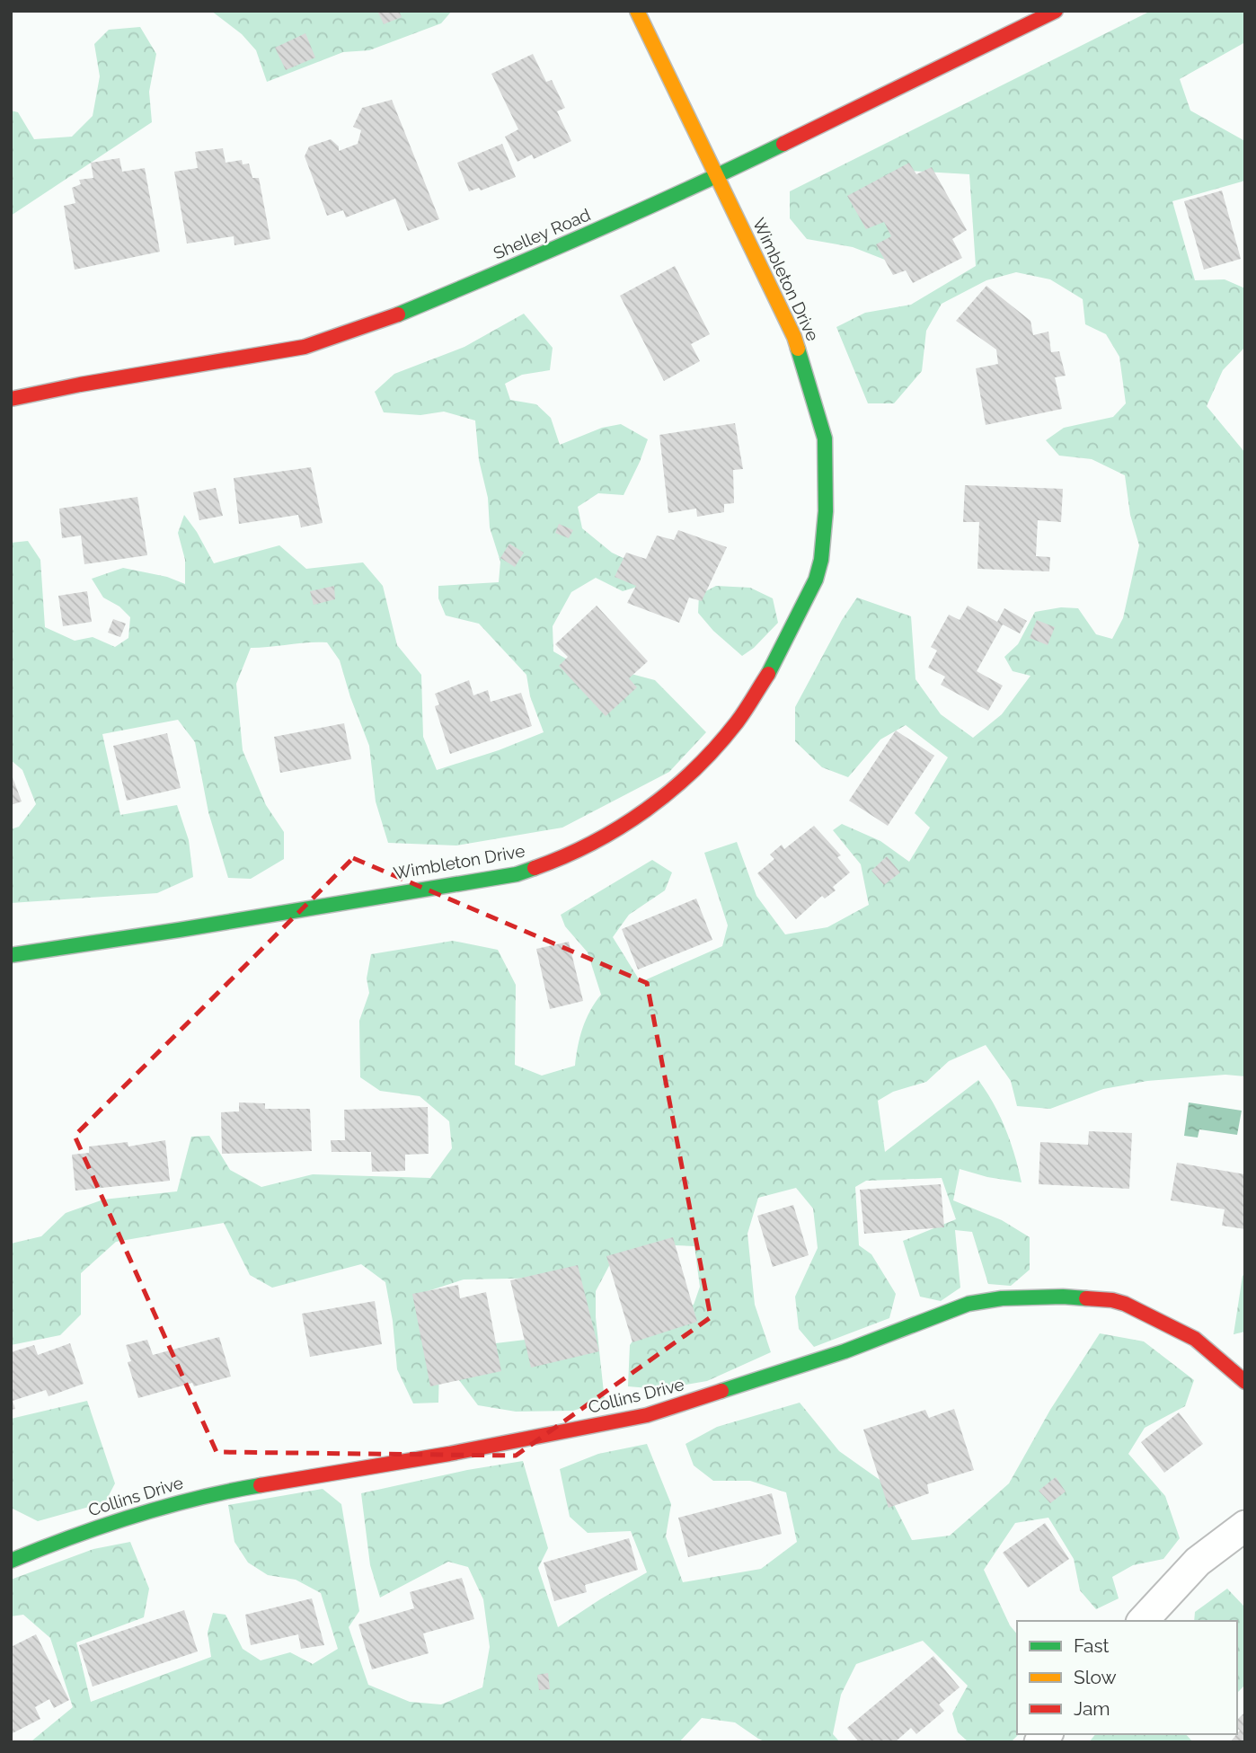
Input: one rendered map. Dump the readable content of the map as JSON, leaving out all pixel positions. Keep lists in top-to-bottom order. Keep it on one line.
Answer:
{"streets":{"street":["Shelley Road","Wimbleton Drive","Collins Drive"]},"crossings":[["Shelley Road","Wimbleton Drive"]],"legend":["Fast","Slow","Jam"]}
